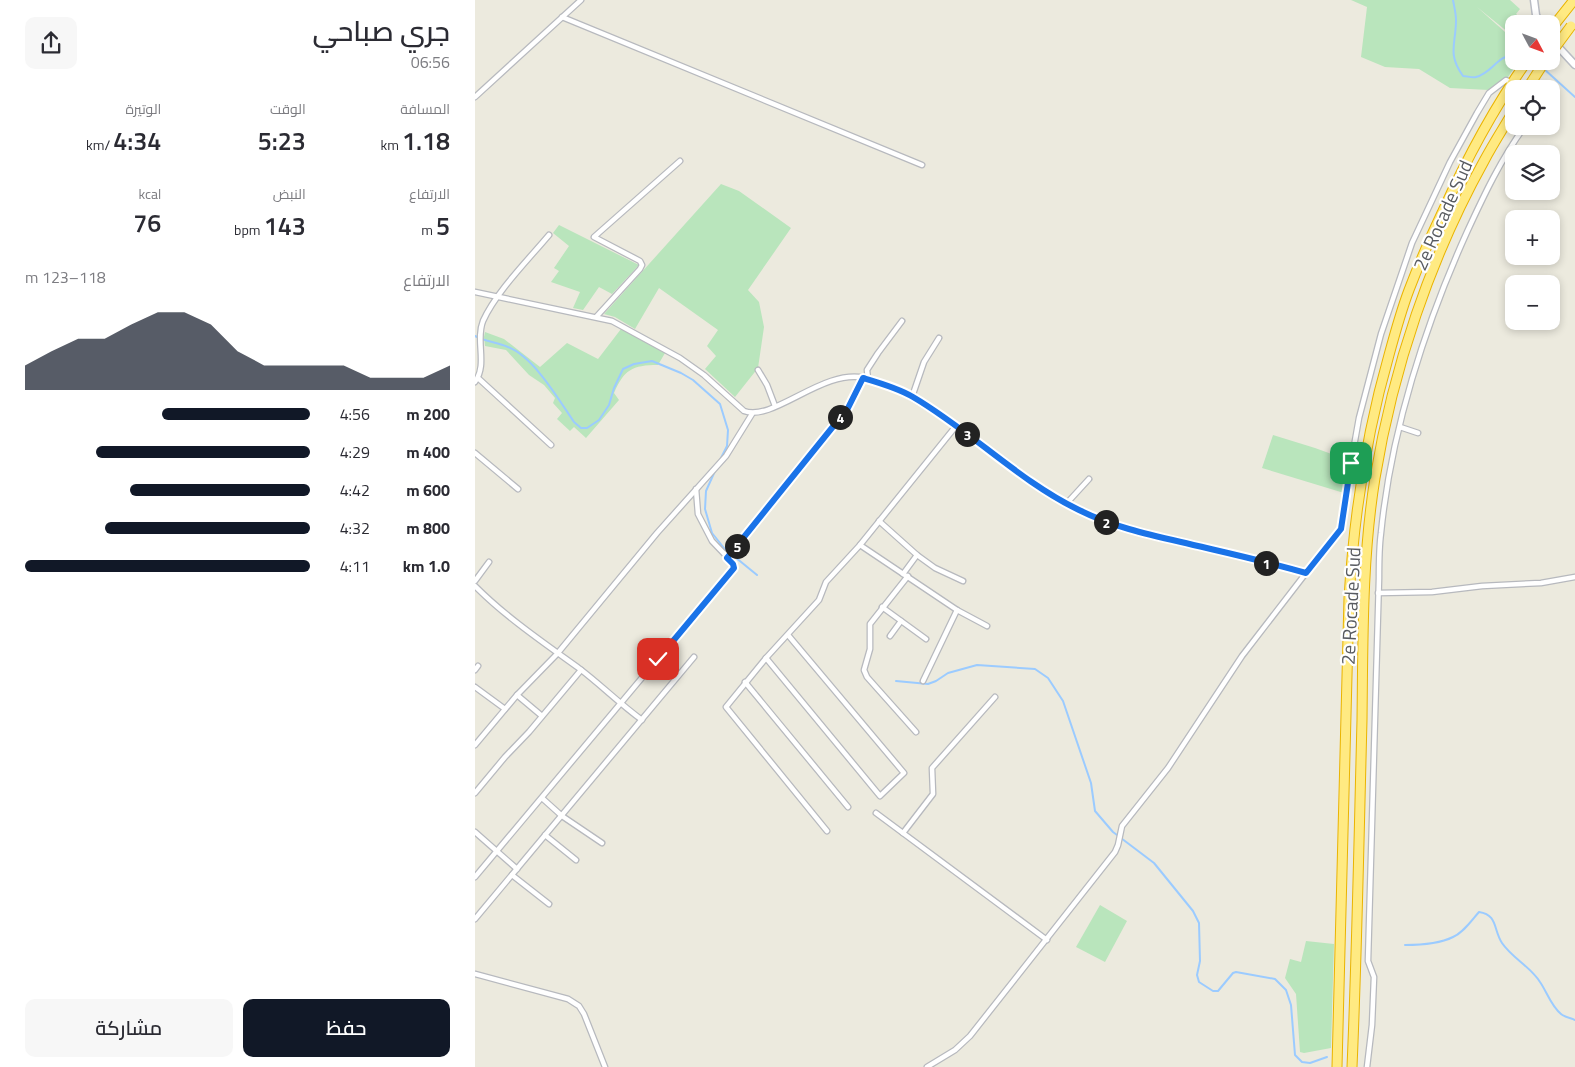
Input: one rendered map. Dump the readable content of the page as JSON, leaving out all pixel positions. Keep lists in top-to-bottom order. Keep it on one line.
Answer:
{"streets":{"highway":["2e Rocade Sud"]},"north":"bottom right","page":{"heading":["جري صباحي","06:56"],"map_buttons":["+","−"],"stats":[["المسافة","1.18 km"],["الوقت","5:23"],["الوتيرة","4:34 /km"],["الارتفاع","5 m"],["النبض","143 bpm"],["kcal","76"]],"chart":["الارتفاع","118–123 m"],"list":[{"name":"200 m","note":"4:56"},{"name":"400 m","note":"4:29"},{"name":"600 m","note":"4:42"},{"name":"800 m","note":"4:32"},{"name":"1.0 km","note":"4:11"}],"pins":["4","3","2","5","1"],"buttons":["حفظ","مشاركة"]}}
